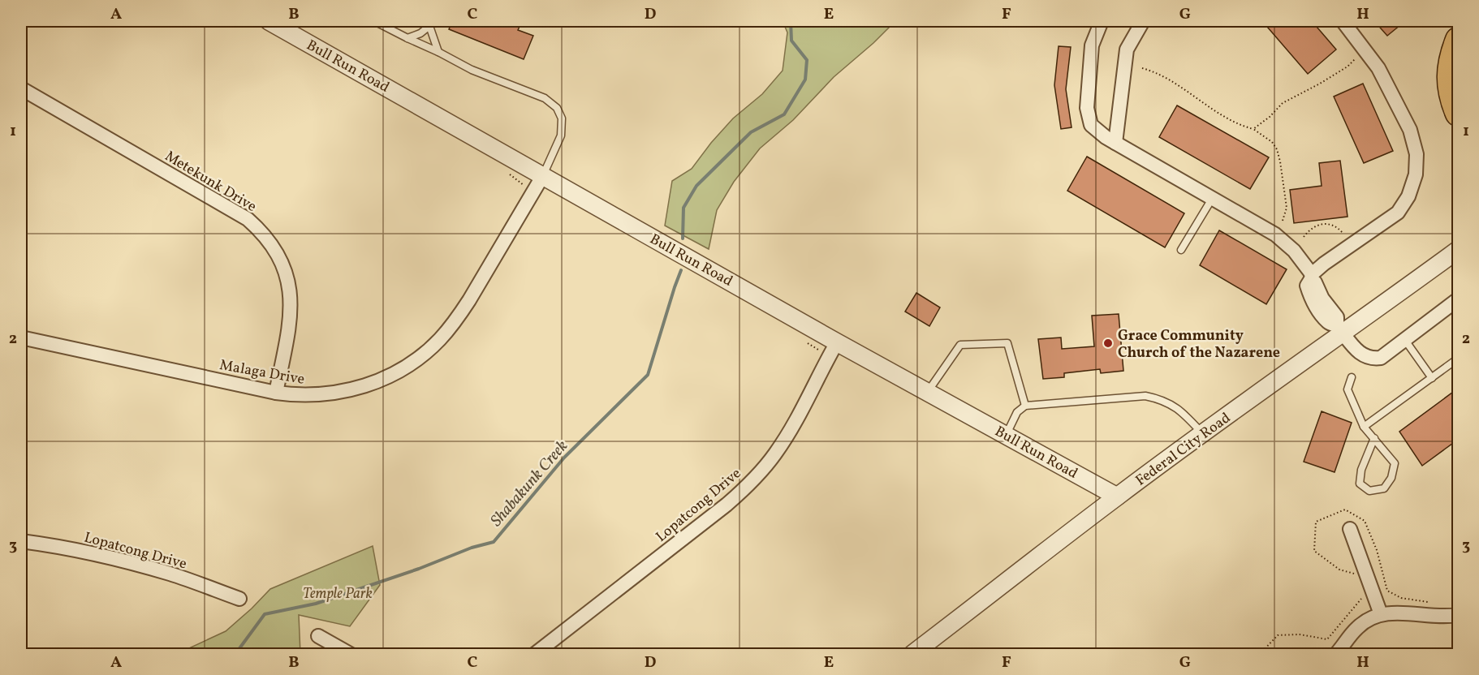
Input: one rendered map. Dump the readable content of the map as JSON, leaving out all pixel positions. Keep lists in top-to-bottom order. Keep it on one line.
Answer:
{"streets":{"street":["Bull Run Road","Metekunk Drive","Malaga Drive","Federal City Road","Lopatcong Drive"]},"crossings":[["Bull Run Road","Malaga Drive"],["Bull Run Road","Federal City Road"],["Bull Run Road","Lopatcong Drive"],["Metekunk Drive","Malaga Drive"]],"water":["Shabakunk Creek"],"parks":["Temple Park"],"places":["Grace Community Church of the Nazarene"],"grid":{"columns":["A","B","C","D","E","F","G","H"],"rows":["1","2","3"]}}
